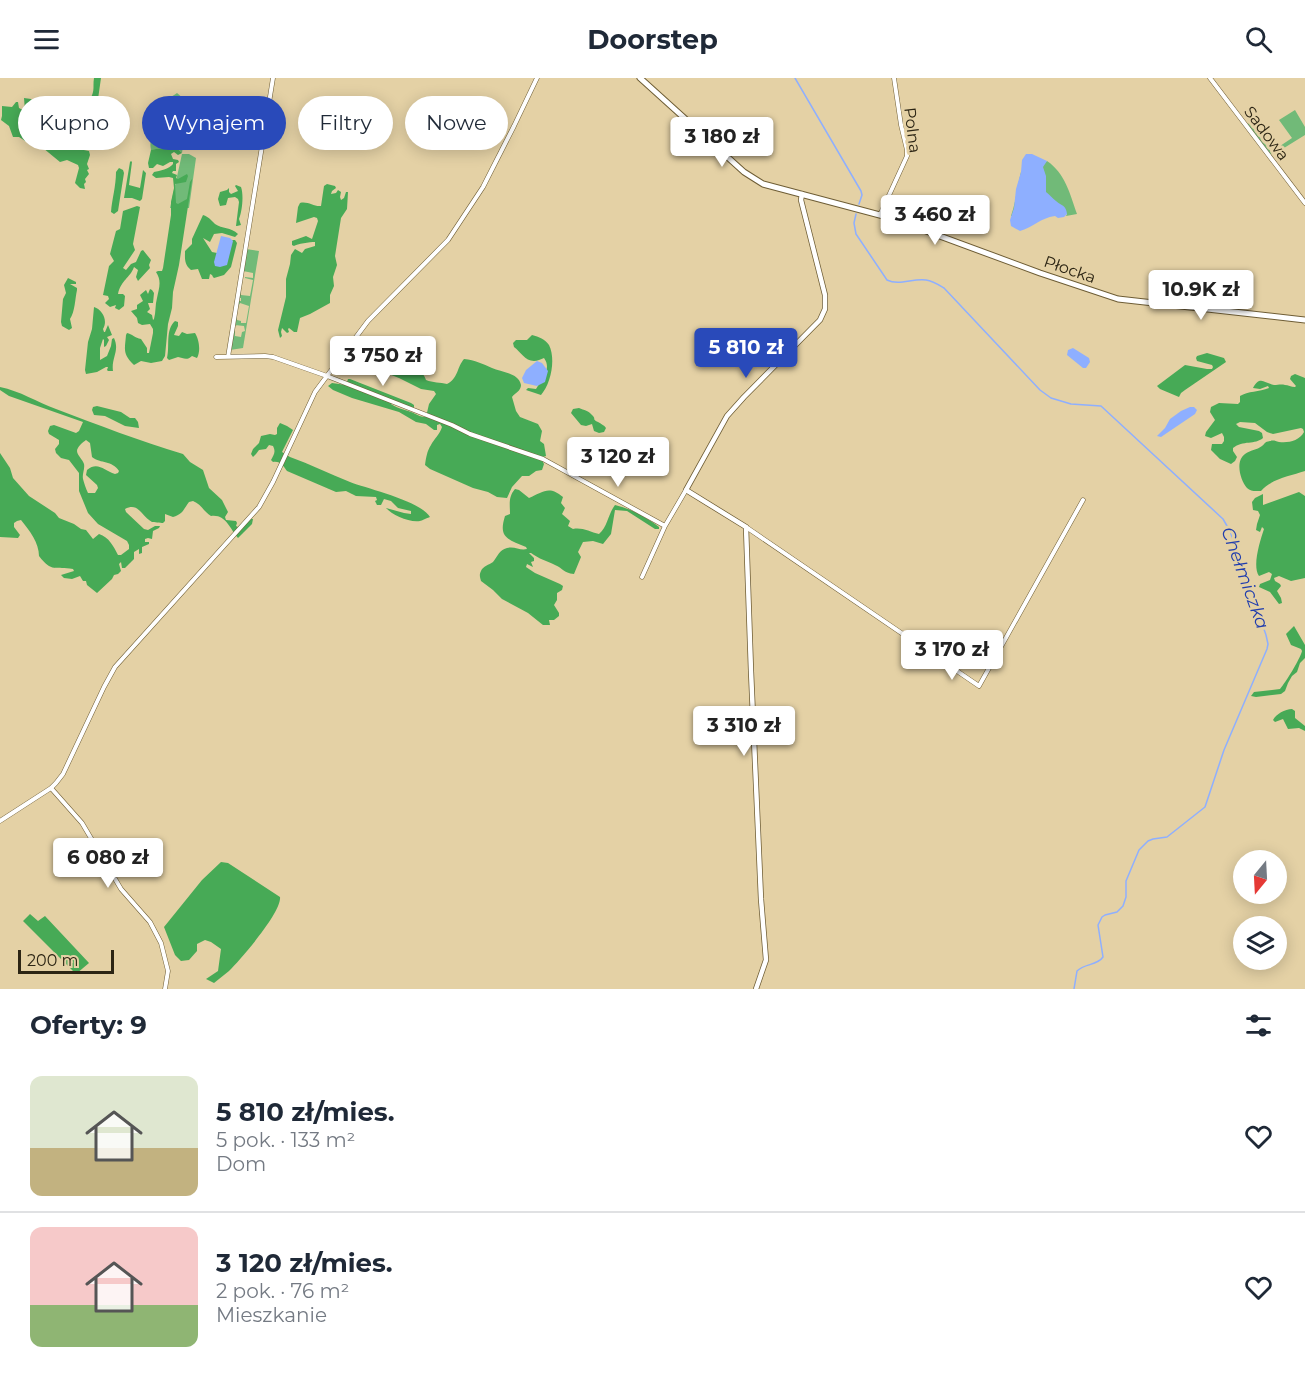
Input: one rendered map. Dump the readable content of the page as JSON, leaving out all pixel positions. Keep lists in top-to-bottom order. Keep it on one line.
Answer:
{"streets":{"main road":["Płocka"],"street":["Polna","Sadowa"]},"crossings":[["Polna","Płocka"]],"water":["Chełmiczka"],"scale_bar":"200 m","north":"bottom","page":{"header":"Doorstep","chip":["Kupno","Wynajem","Filtry","Nowe"],"price":["3 180 zł","3 460 zł","10.9K zł","5 810 zł","3 750 zł","3 120 zł","3 170 zł","3 310 zł","6 080 zł"],"scale":"200 m","heading":"Oferty: 9","list":[{"name":"5 810 zł/mies.","note":"5 pok. · 133 m² · Dom"},{"name":"3 120 zł/mies.","note":"2 pok. · 76 m² · Mieszkanie"}]}}
